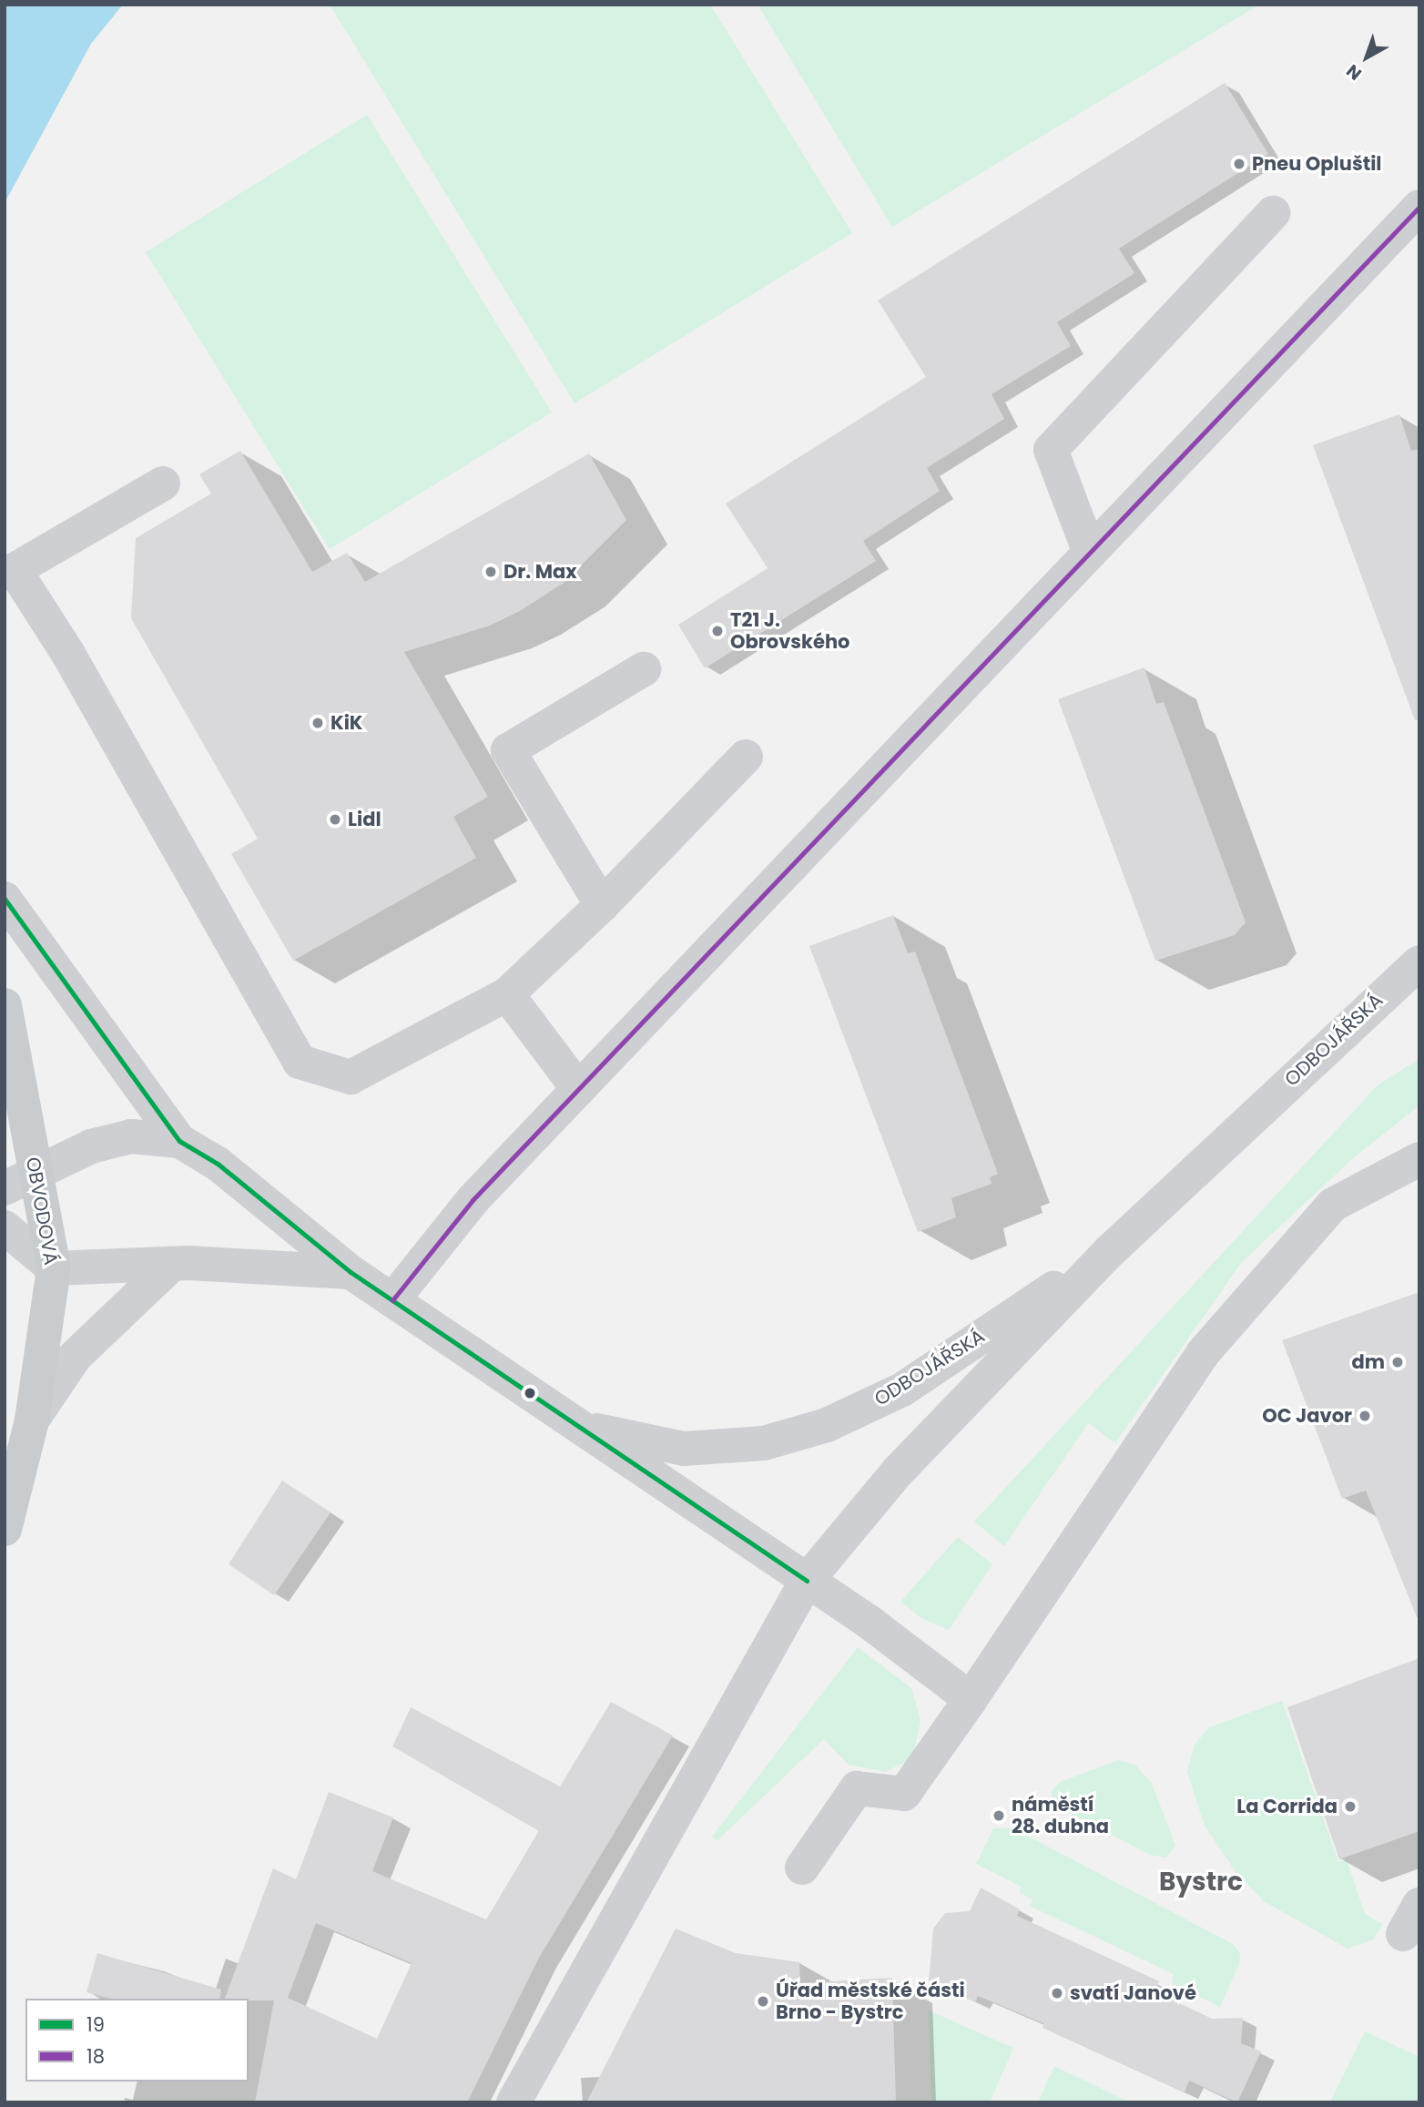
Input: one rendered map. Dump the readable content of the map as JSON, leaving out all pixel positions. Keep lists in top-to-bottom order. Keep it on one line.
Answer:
{"streets":{"main road":["OBVODOVÁ"],"street":["ODBOJÁŘSKÁ"]},"districts":["Bystrc"],"places":["Pneu Opluštil","Dr. Max","T21 J. Obrovského","KiK","Lidl","dm","OC Javor","La Corrida","náměstí 28. dubna","svatí Janové","Úřad městské části Brno - Bystrc"],"lines":["transit line 18","transit line 19"],"legend":["19","18"],"north":"bottom left"}
